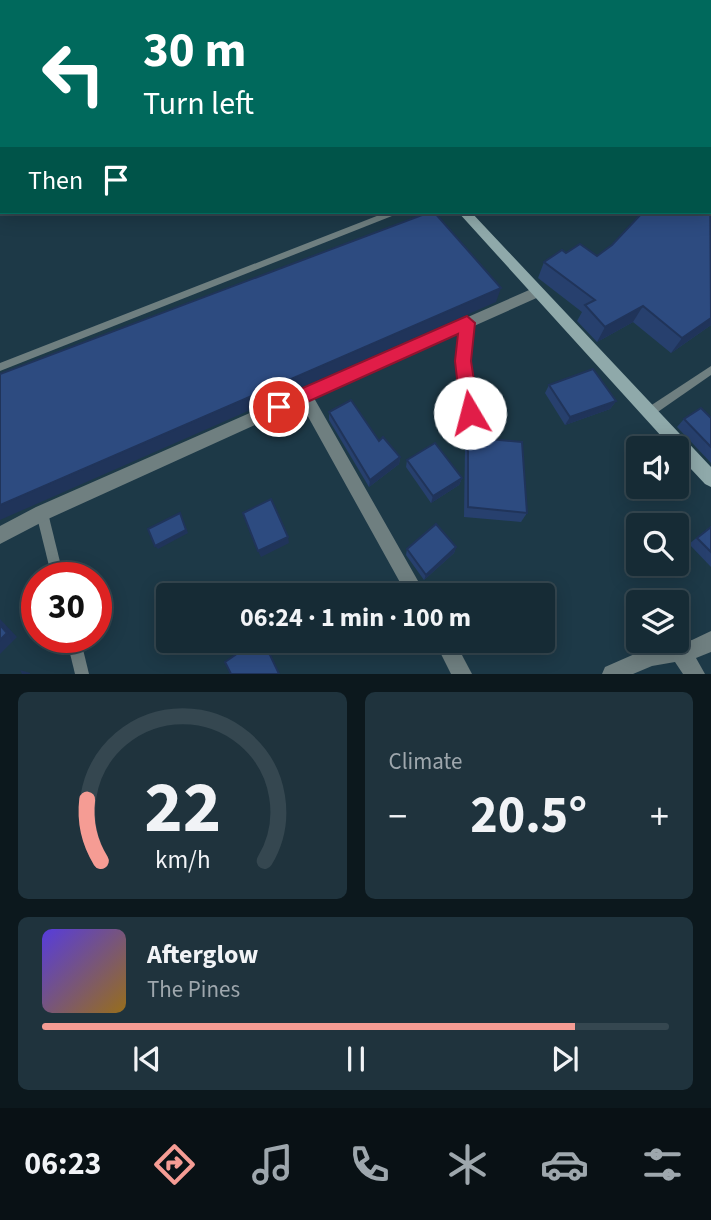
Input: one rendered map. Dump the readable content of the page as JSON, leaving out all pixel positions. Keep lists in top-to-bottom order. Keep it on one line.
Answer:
{"page":{"turn":["30 m","Turn left"],"then":"Then","limit":"30","trip":"06:24 · 1 min · 100 m","tile":"Climate","heat":["−","20.5°","+"],"song":["Afterglow","The Pines"],"tabs":"06:23","gauge":["22","km/h"]}}
